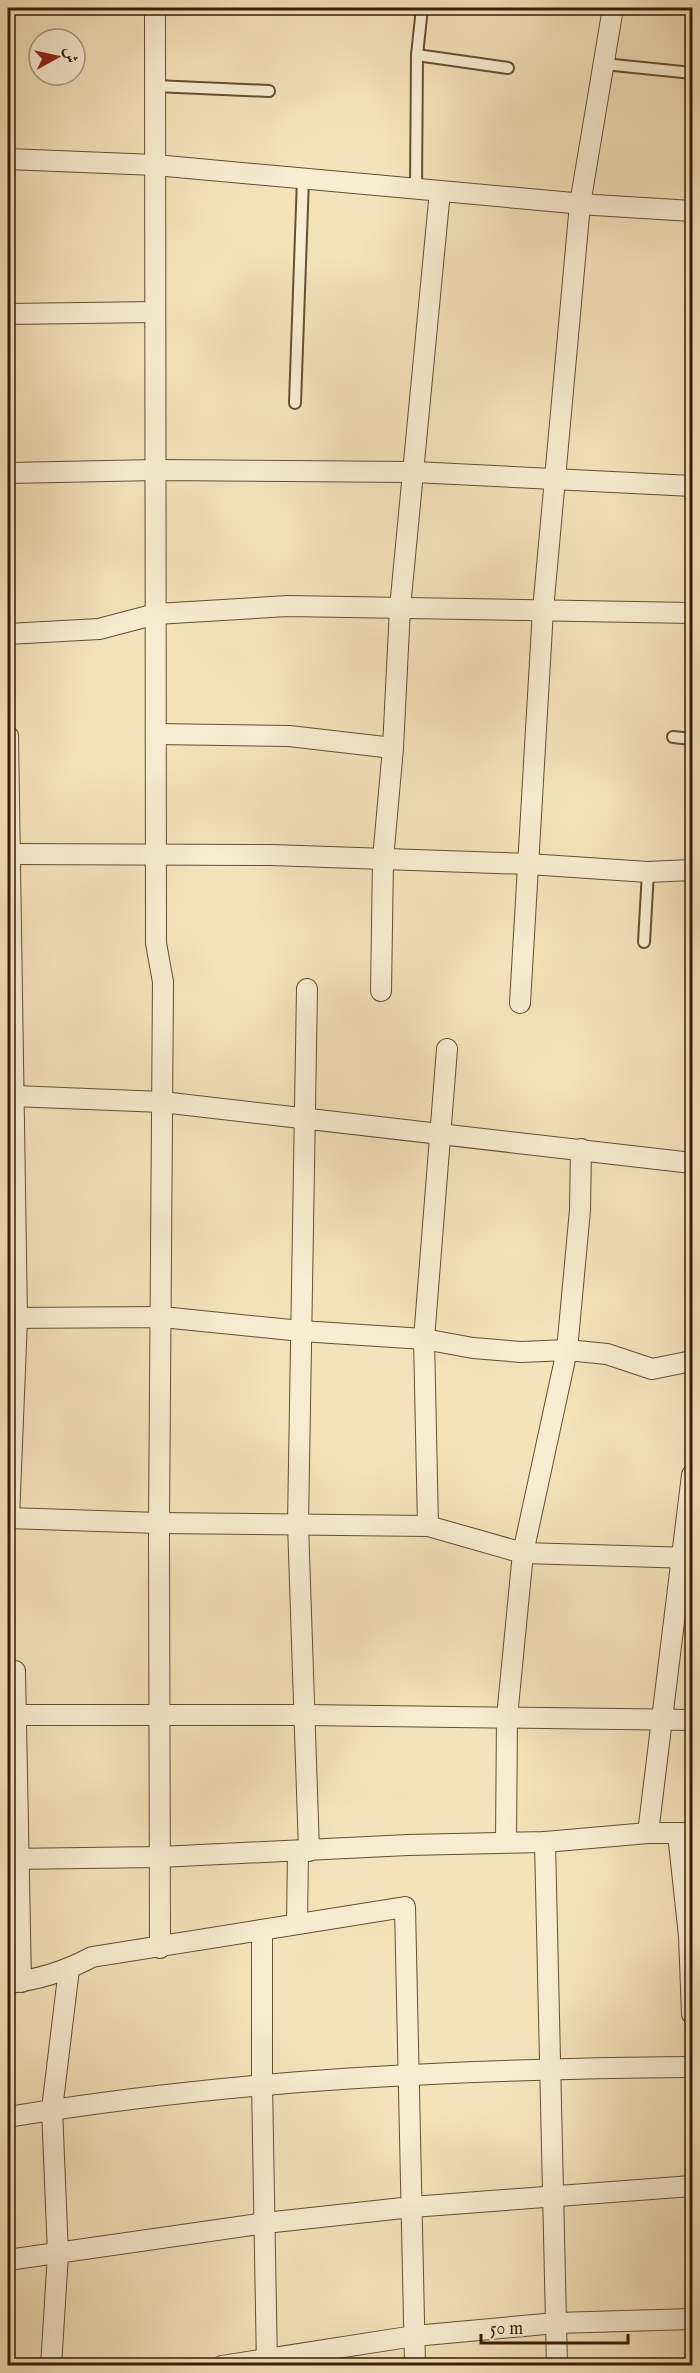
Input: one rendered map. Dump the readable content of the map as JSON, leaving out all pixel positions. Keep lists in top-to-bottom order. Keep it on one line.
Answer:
{"scale_bar":"50 m","north":"right"}
